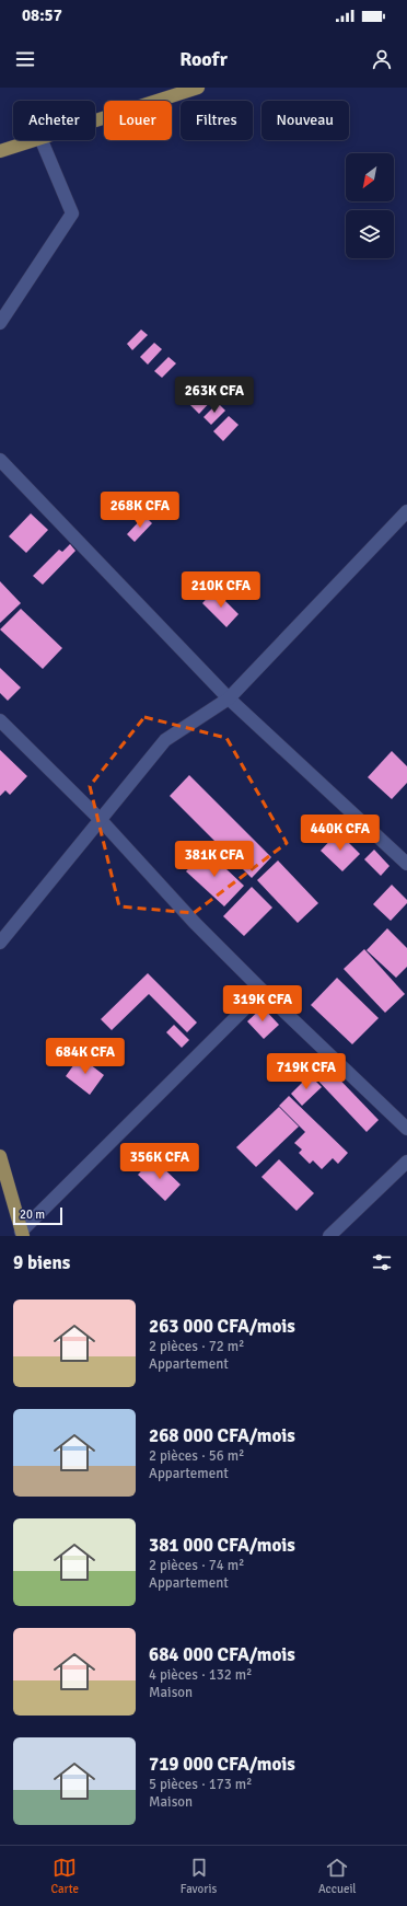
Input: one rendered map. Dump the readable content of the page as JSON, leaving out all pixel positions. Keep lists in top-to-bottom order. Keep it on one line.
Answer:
{"scale_bar":"20 m","north":"bottom left","page":{"status":"08:57","header":"Roofr","chip":["Acheter","Louer","Filtres","Nouveau"],"price":["263K CFA","268K CFA","210K CFA","440K CFA","381K CFA","319K CFA","684K CFA","719K CFA","356K CFA"],"scale":"20 m","heading":"9 biens","list":[{"name":"263 000 CFA/mois","note":"2 pièces · 72 m² · Appartement"},{"name":"268 000 CFA/mois","note":"2 pièces · 56 m² · Appartement"},{"name":"381 000 CFA/mois","note":"2 pièces · 74 m² · Appartement"},{"name":"684 000 CFA/mois","note":"4 pièces · 132 m² · Maison"},{"name":"719 000 CFA/mois","note":"5 pièces · 173 m² · Maison"}],"tabs":["Carte","Favoris","Accueil"]}}
